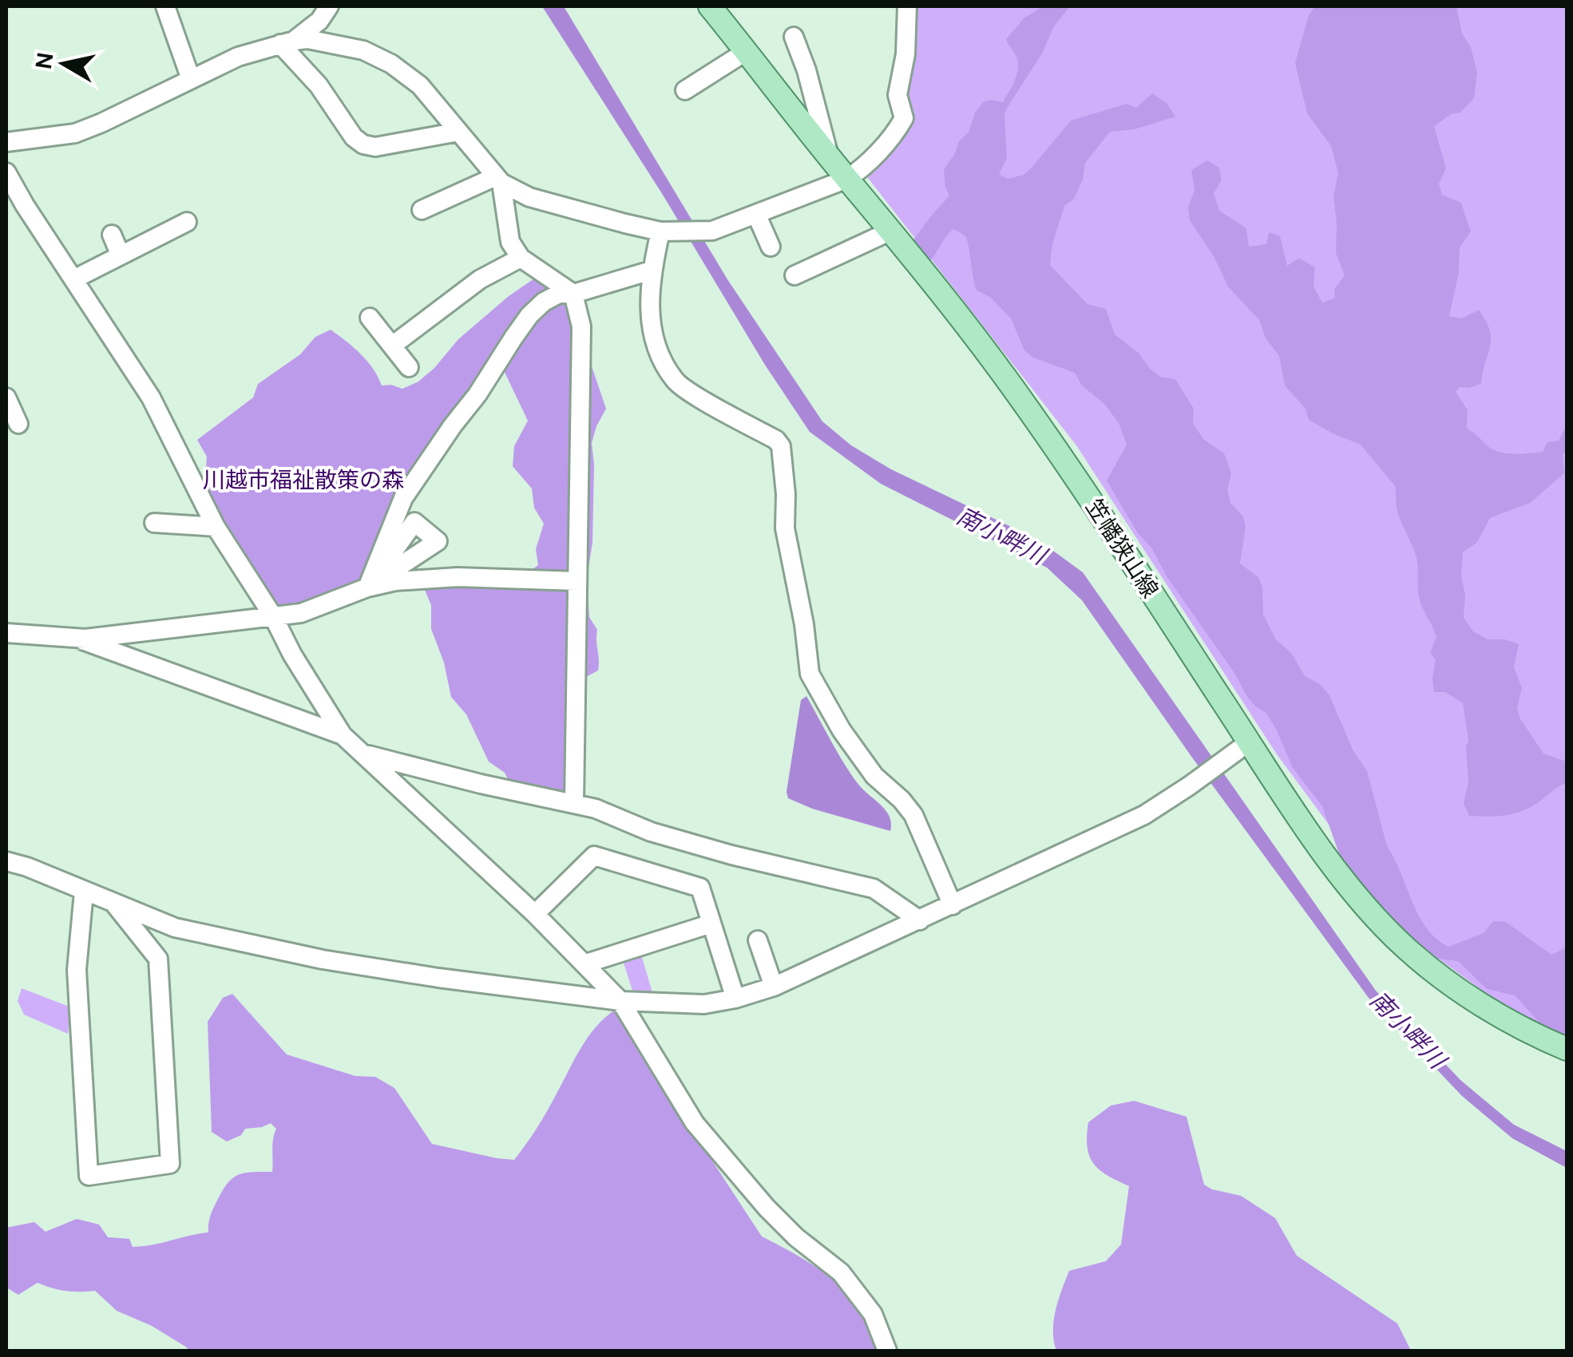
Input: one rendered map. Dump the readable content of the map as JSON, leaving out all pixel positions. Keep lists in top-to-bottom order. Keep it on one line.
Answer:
{"streets":{"main road":["笠幡狭山線"]},"water":["南小畔川"],"parks":["川越市福祉散策の森"],"north":"left"}
